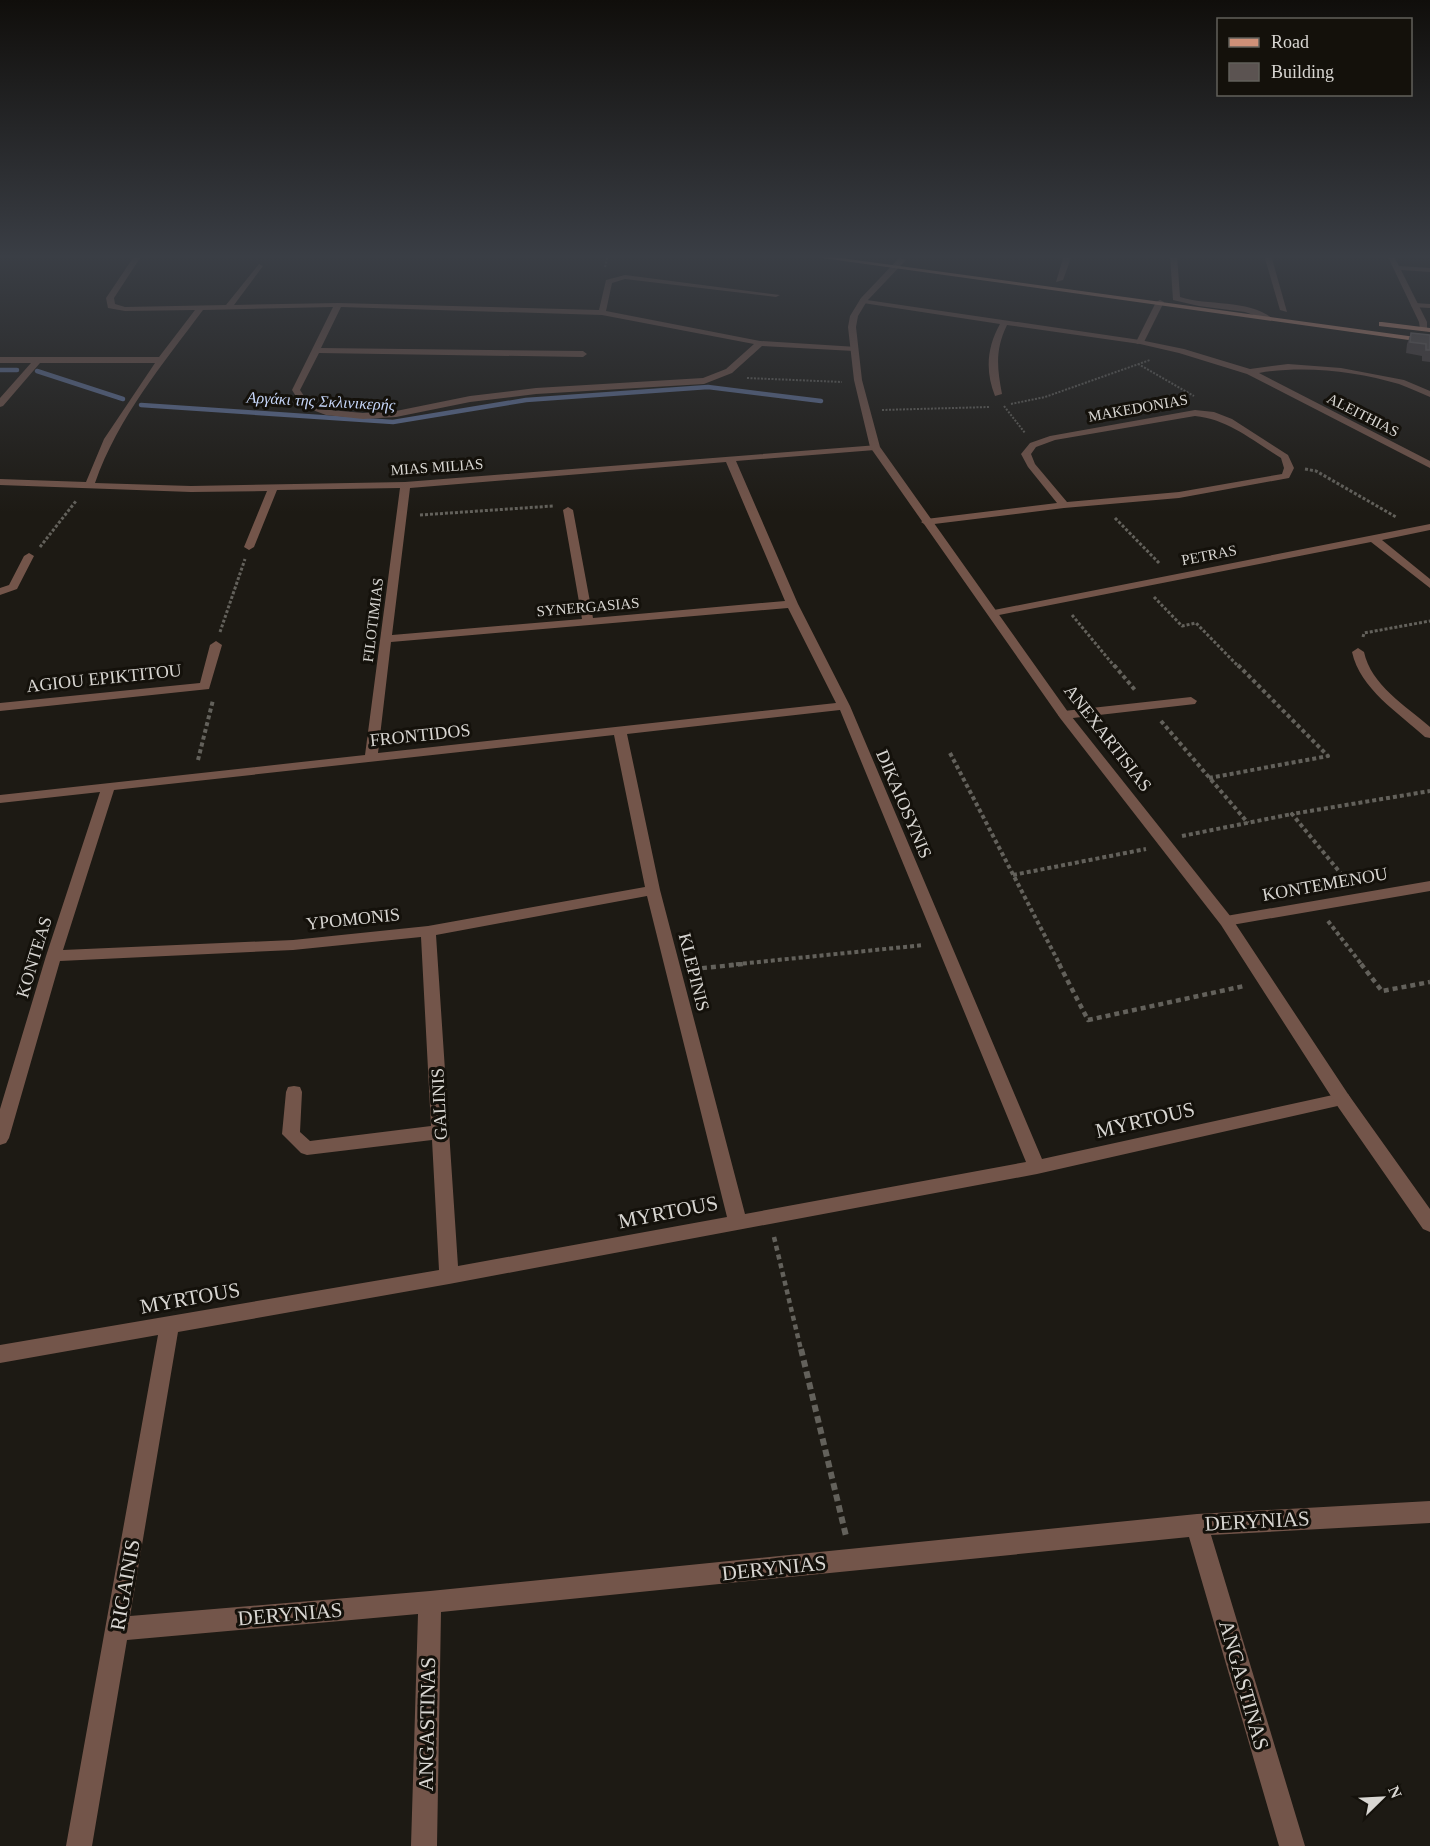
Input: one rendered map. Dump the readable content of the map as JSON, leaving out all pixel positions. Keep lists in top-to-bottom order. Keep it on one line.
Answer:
{"streets":{"street":["MAKEDONIAS","ALEITHIAS","MIAS MILIAS","PETRAS","SYNERGASIAS","FILOTIMIAS","AGIOU EPIKTITOU","FRONTIDOS","ANEXARTISIAS","DIKAIOSYNIS","KONTEMENOU","YPOMONIS","KONTEAS","KLEPINIS","GALINIS","MYRTOUS","DERYNIAS","RIGAINIS","ANGASTINAS"]},"crossings":[["MIAS MILIAS","FILOTIMIAS"],["MIAS MILIAS","ANEXARTISIAS"],["MIAS MILIAS","DIKAIOSYNIS"],["PETRAS","ANEXARTISIAS"],["SYNERGASIAS","FILOTIMIAS"],["SYNERGASIAS","DIKAIOSYNIS"],["FILOTIMIAS","FRONTIDOS"],["FRONTIDOS","DIKAIOSYNIS"],["FRONTIDOS","KONTEAS"],["FRONTIDOS","KLEPINIS"],["ANEXARTISIAS","KONTEMENOU"],["ANEXARTISIAS","MYRTOUS"],["DIKAIOSYNIS","MYRTOUS"],["YPOMONIS","KONTEAS"],["YPOMONIS","KLEPINIS"],["YPOMONIS","GALINIS"],["KLEPINIS","MYRTOUS"],["GALINIS","MYRTOUS"],["MYRTOUS","RIGAINIS"],["DERYNIAS","RIGAINIS"],["DERYNIAS","ANGASTINAS"]],"water":["Αργάκι της Σκλινικερής"],"legend":["Road","Building"],"north":"top right"}
